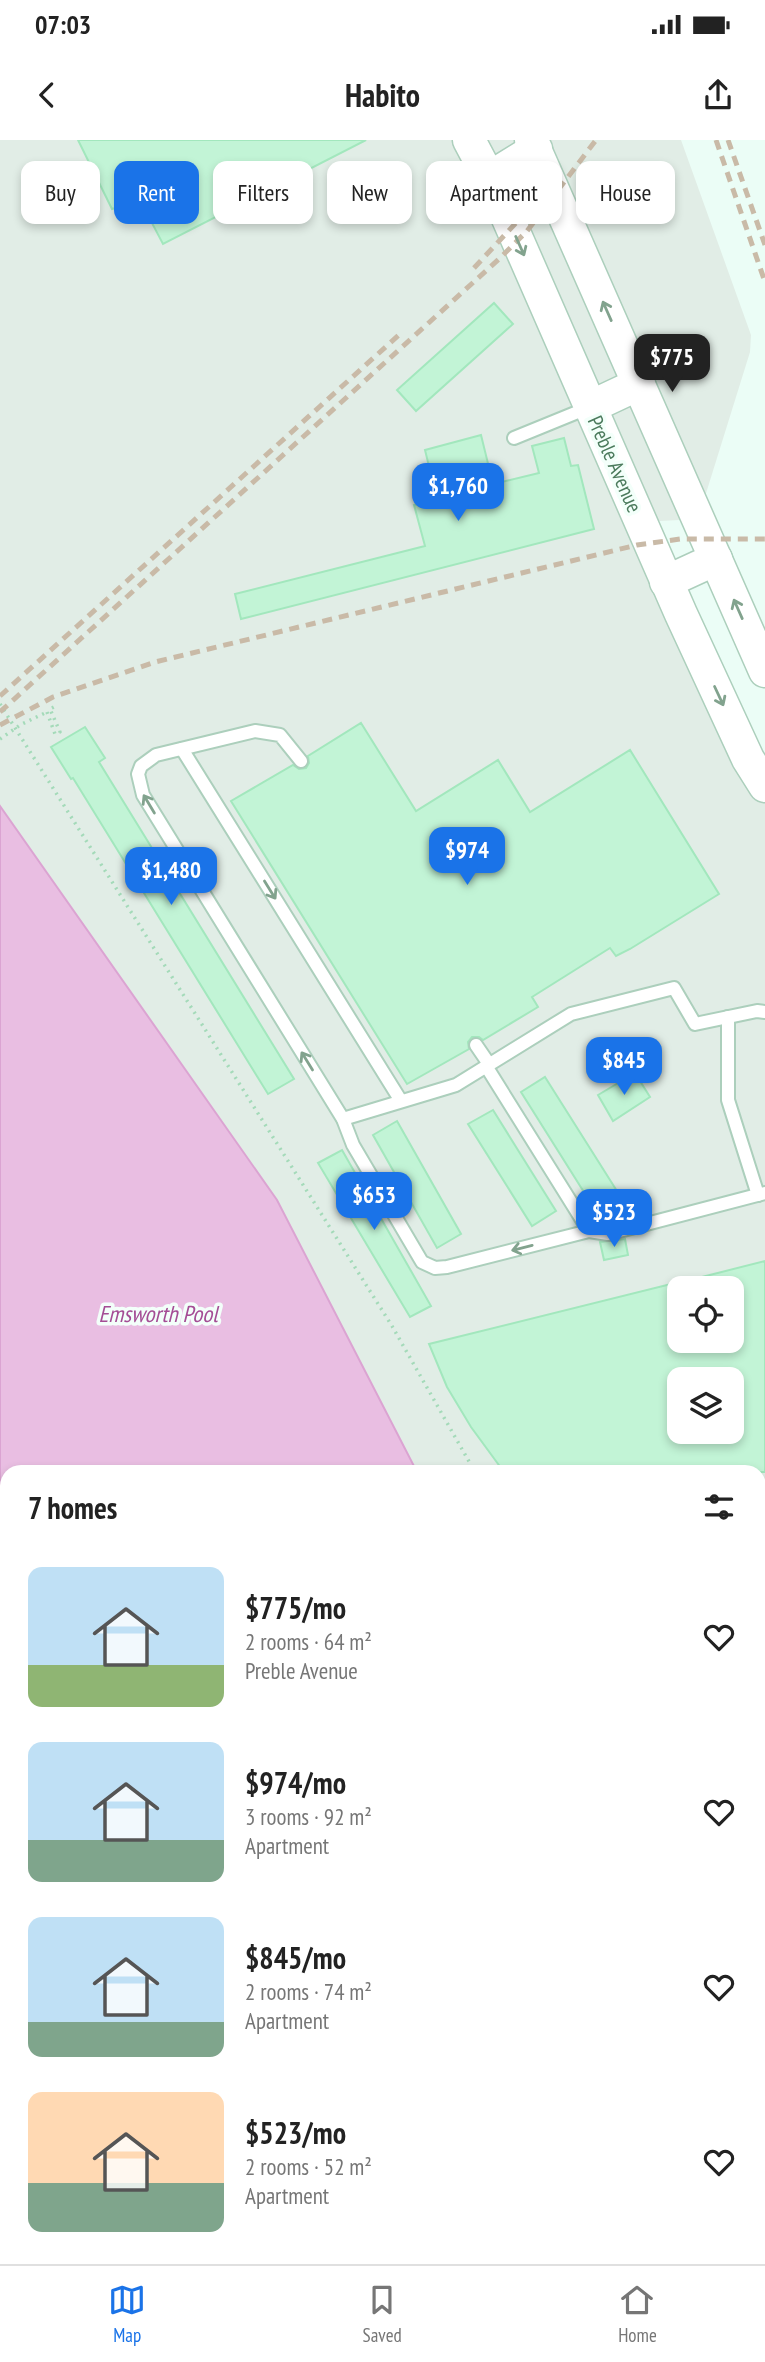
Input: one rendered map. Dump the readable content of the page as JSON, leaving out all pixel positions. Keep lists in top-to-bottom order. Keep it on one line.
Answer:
{"streets":{"street":["Preble Avenue"]},"water":["Emsworth Pool"],"page":{"status":"07:03","header":"Habito","chip":["Buy","Rent","Filters","New","Apartment","House"],"price":["$775","$1,760","$974","$1,480","$845","$653","$523"],"heading":"7 homes","list":[{"name":"$775/mo","note":"2 rooms · 64 m² · Preble Avenue"},{"name":"$974/mo","note":"3 rooms · 92 m² · Apartment"},{"name":"$845/mo","note":"2 rooms · 74 m² · Apartment"},{"name":"$523/mo","note":"2 rooms · 52 m² · Apartment"}],"tabs":["Map","Saved","Home"]}}
